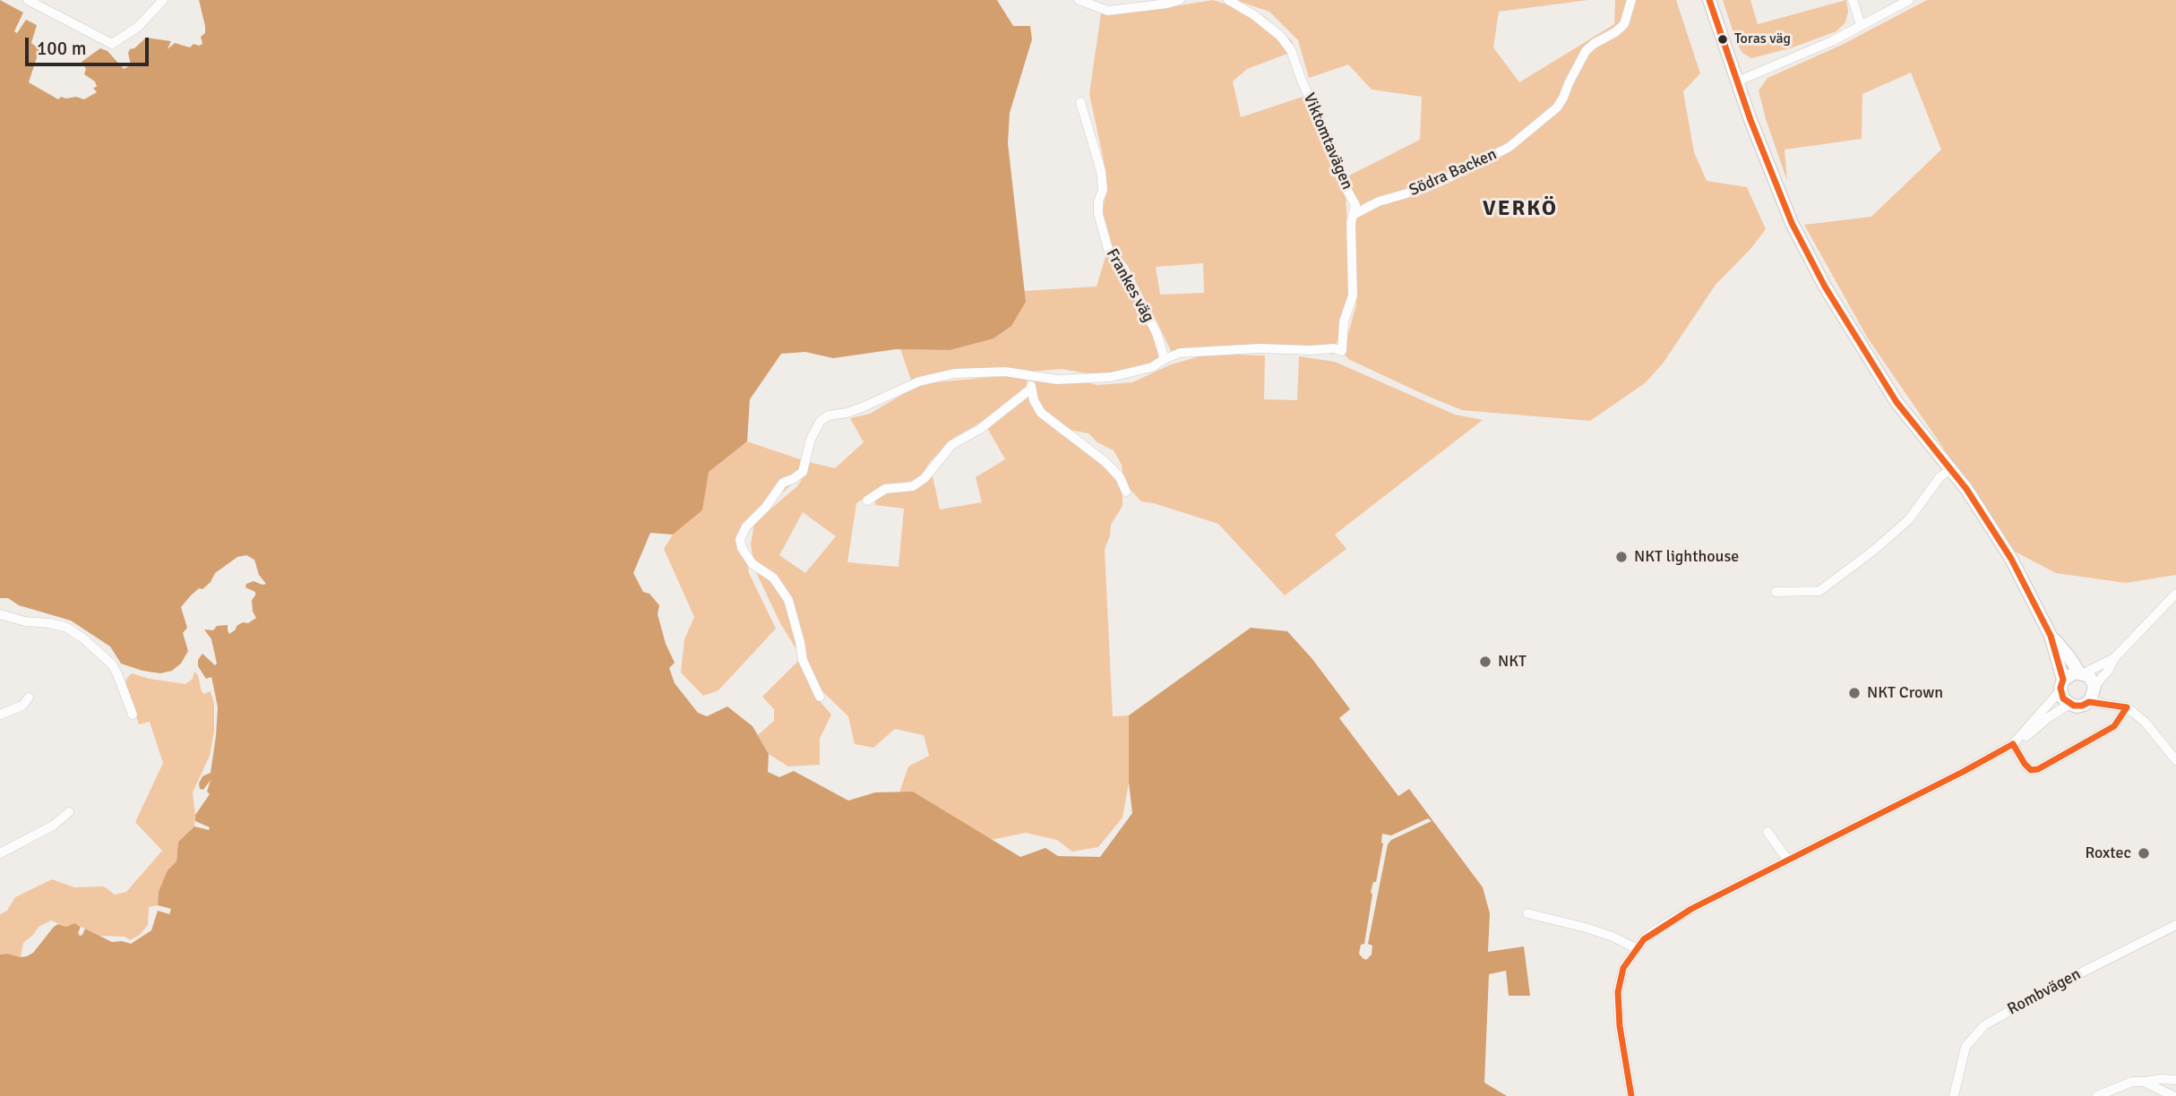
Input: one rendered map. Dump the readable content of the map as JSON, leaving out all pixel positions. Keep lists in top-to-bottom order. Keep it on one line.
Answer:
{"streets":{"street":["Viktomtavägen","Södra Backen","Frankes väg","Rombvägen"]},"crossings":[["Viktomtavägen","Södra Backen"],["Viktomtavägen","Frankes väg"]],"districts":["VERKÖ"],"places":["Toras väg","NKT lighthouse","NKT","NKT Crown","Roxtec"],"scale_bar":"100 m"}
